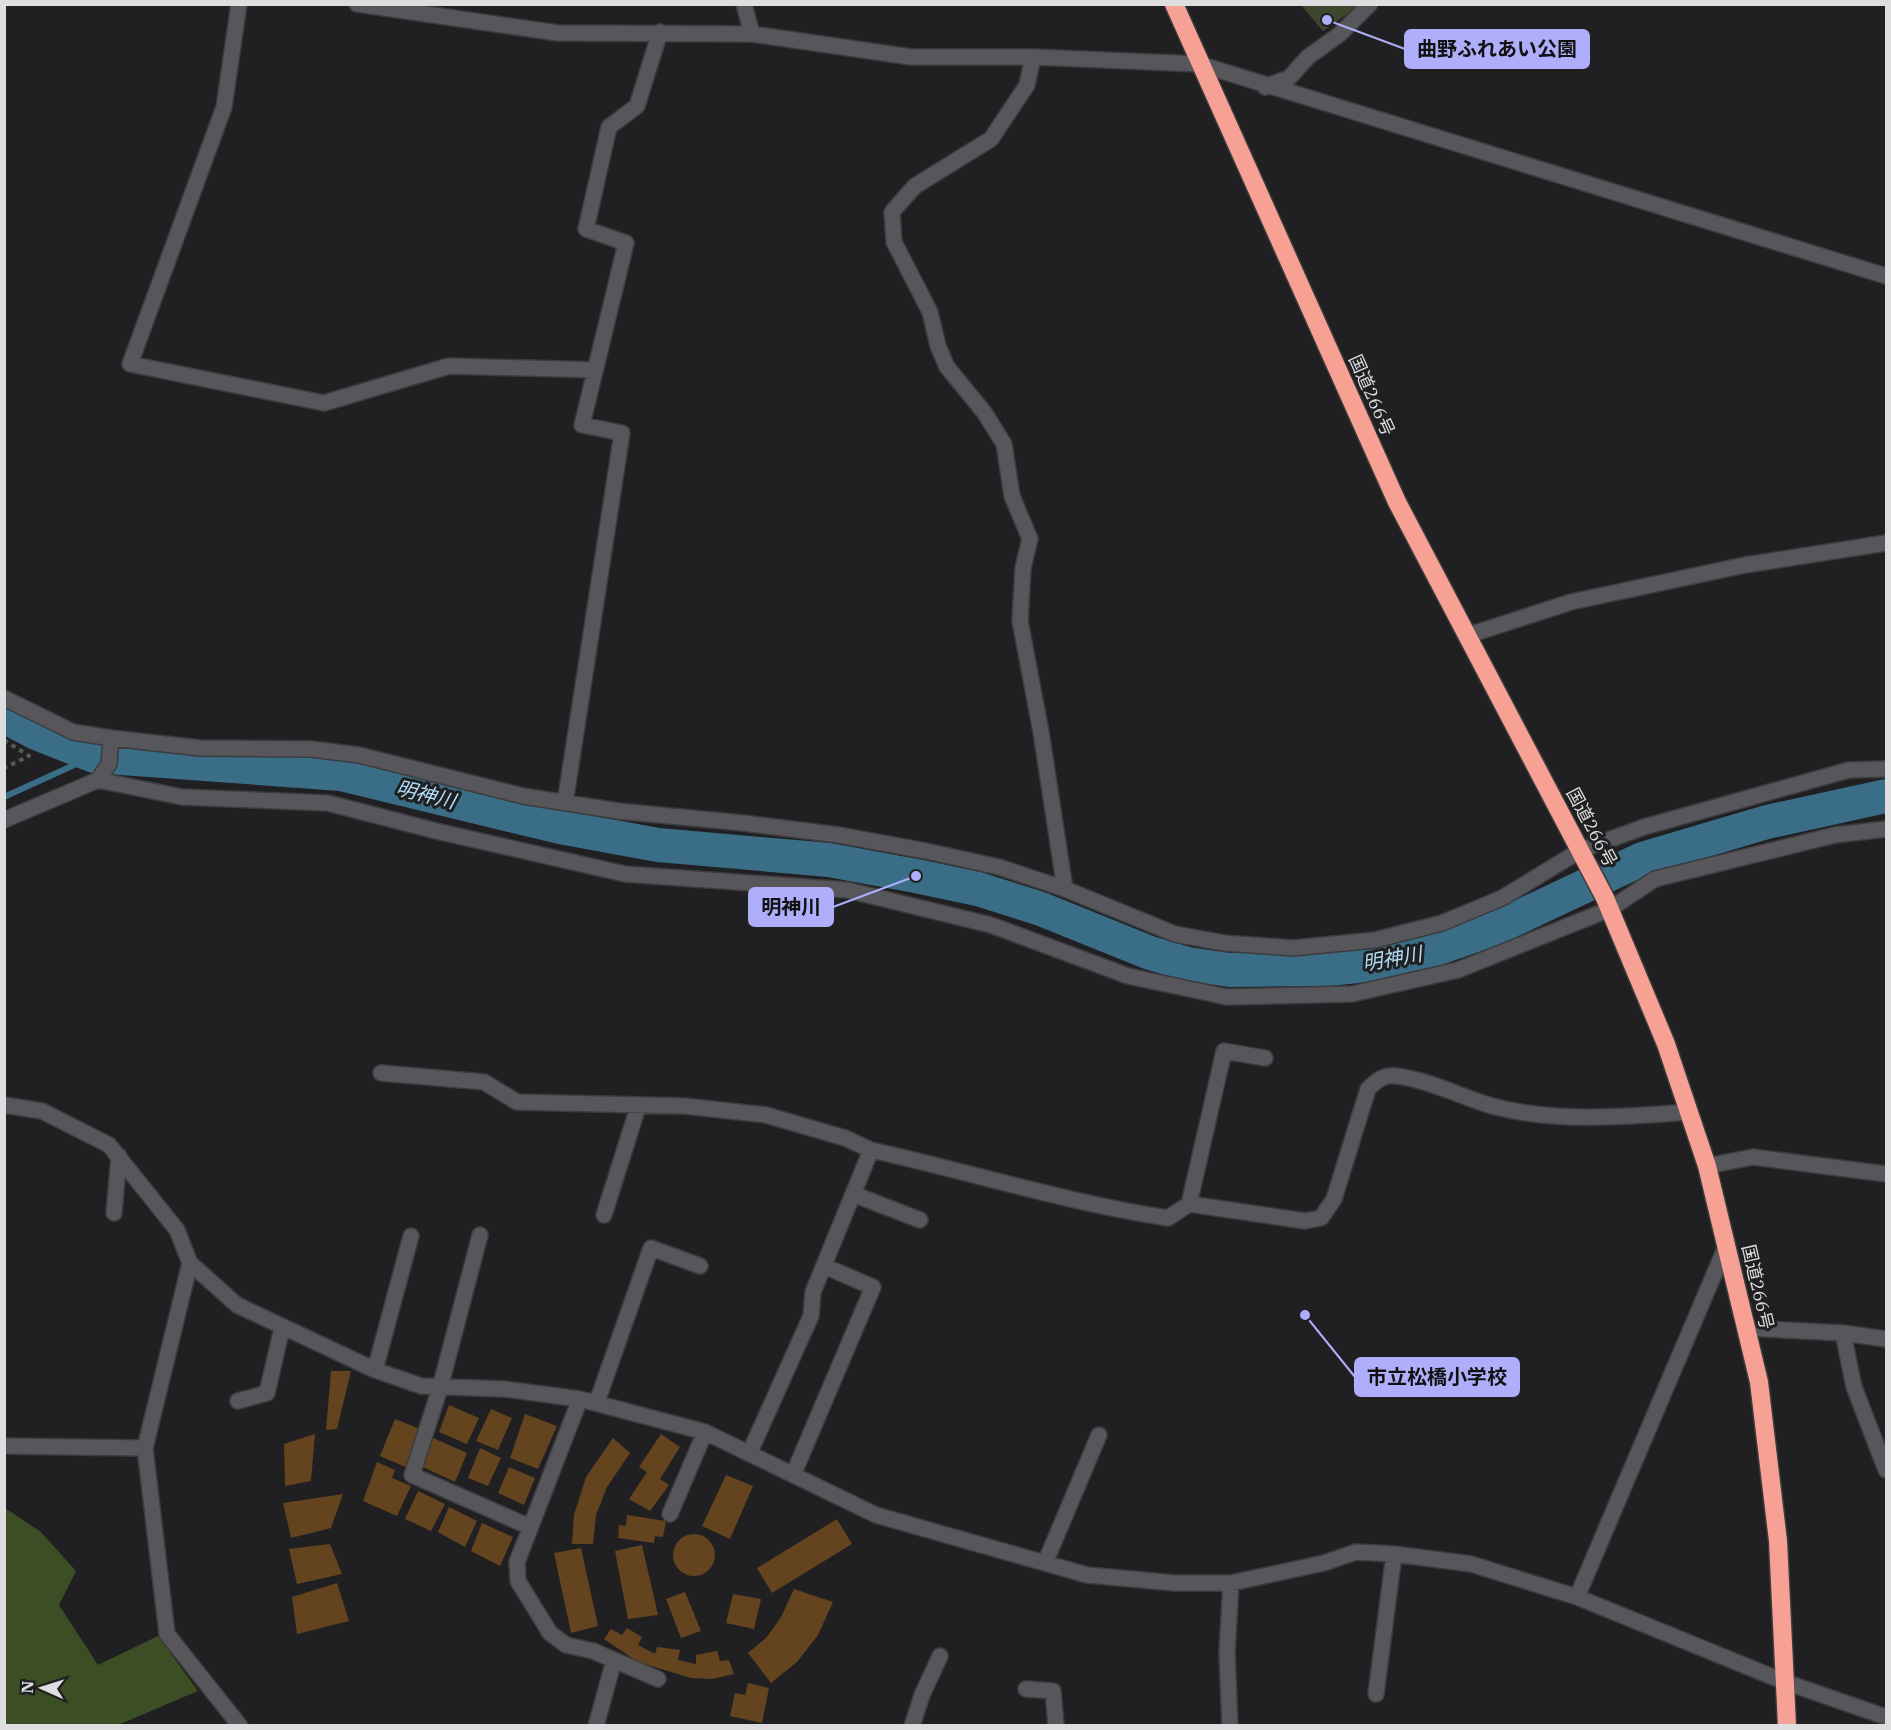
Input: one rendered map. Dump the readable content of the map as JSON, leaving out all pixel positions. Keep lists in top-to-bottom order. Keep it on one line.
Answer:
{"streets":{"highway":["国道266号"]},"water":["明神川"],"places":["曲野ふれあい公園","明神川","市立松橋小学校"],"north":"left"}
